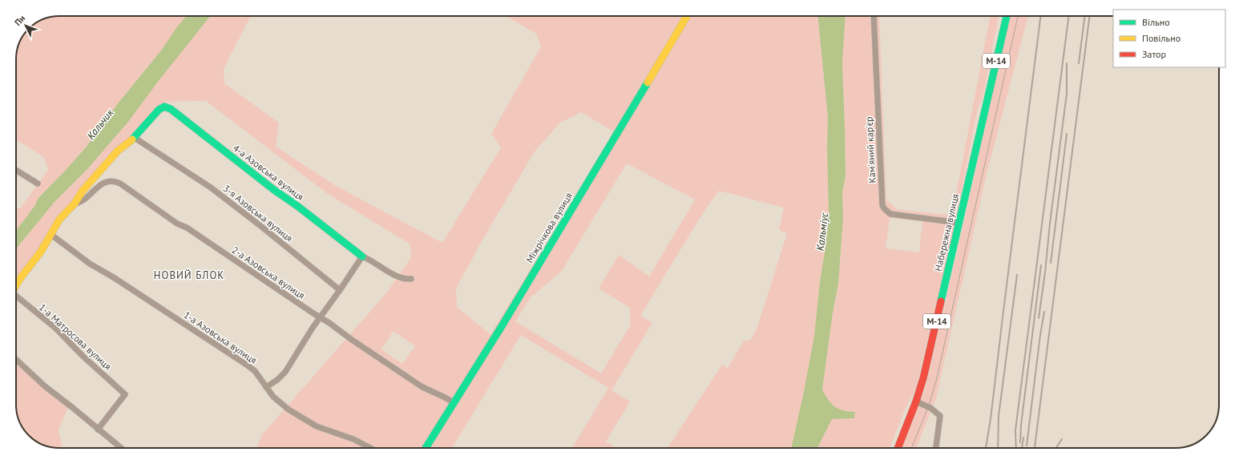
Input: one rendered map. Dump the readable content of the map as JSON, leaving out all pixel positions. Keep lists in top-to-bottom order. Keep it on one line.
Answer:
{"streets":{"main road":["М-14","4-а Азовська вулиця","Міжрічкова вулиця","Набережна вулиця"],"street":["Кам'яний кар'єр","3-я Азовська вулиця","2-а Азовська вулиця","1-а Матросова вулиця","1-а Азовська вулиця"]},"crossings":[["Кам'яний кар'єр","Набережна вулиця"],["4-а Азовська вулиця","3-я Азовська вулиця"],["Міжрічкова вулиця","2-а Азовська вулиця"]],"districts":["НОВИЙ БЛОК"],"water":["Кальчик","Кальміус"],"legend":["Вільно","Повільно","Затор"],"north":"top left"}
